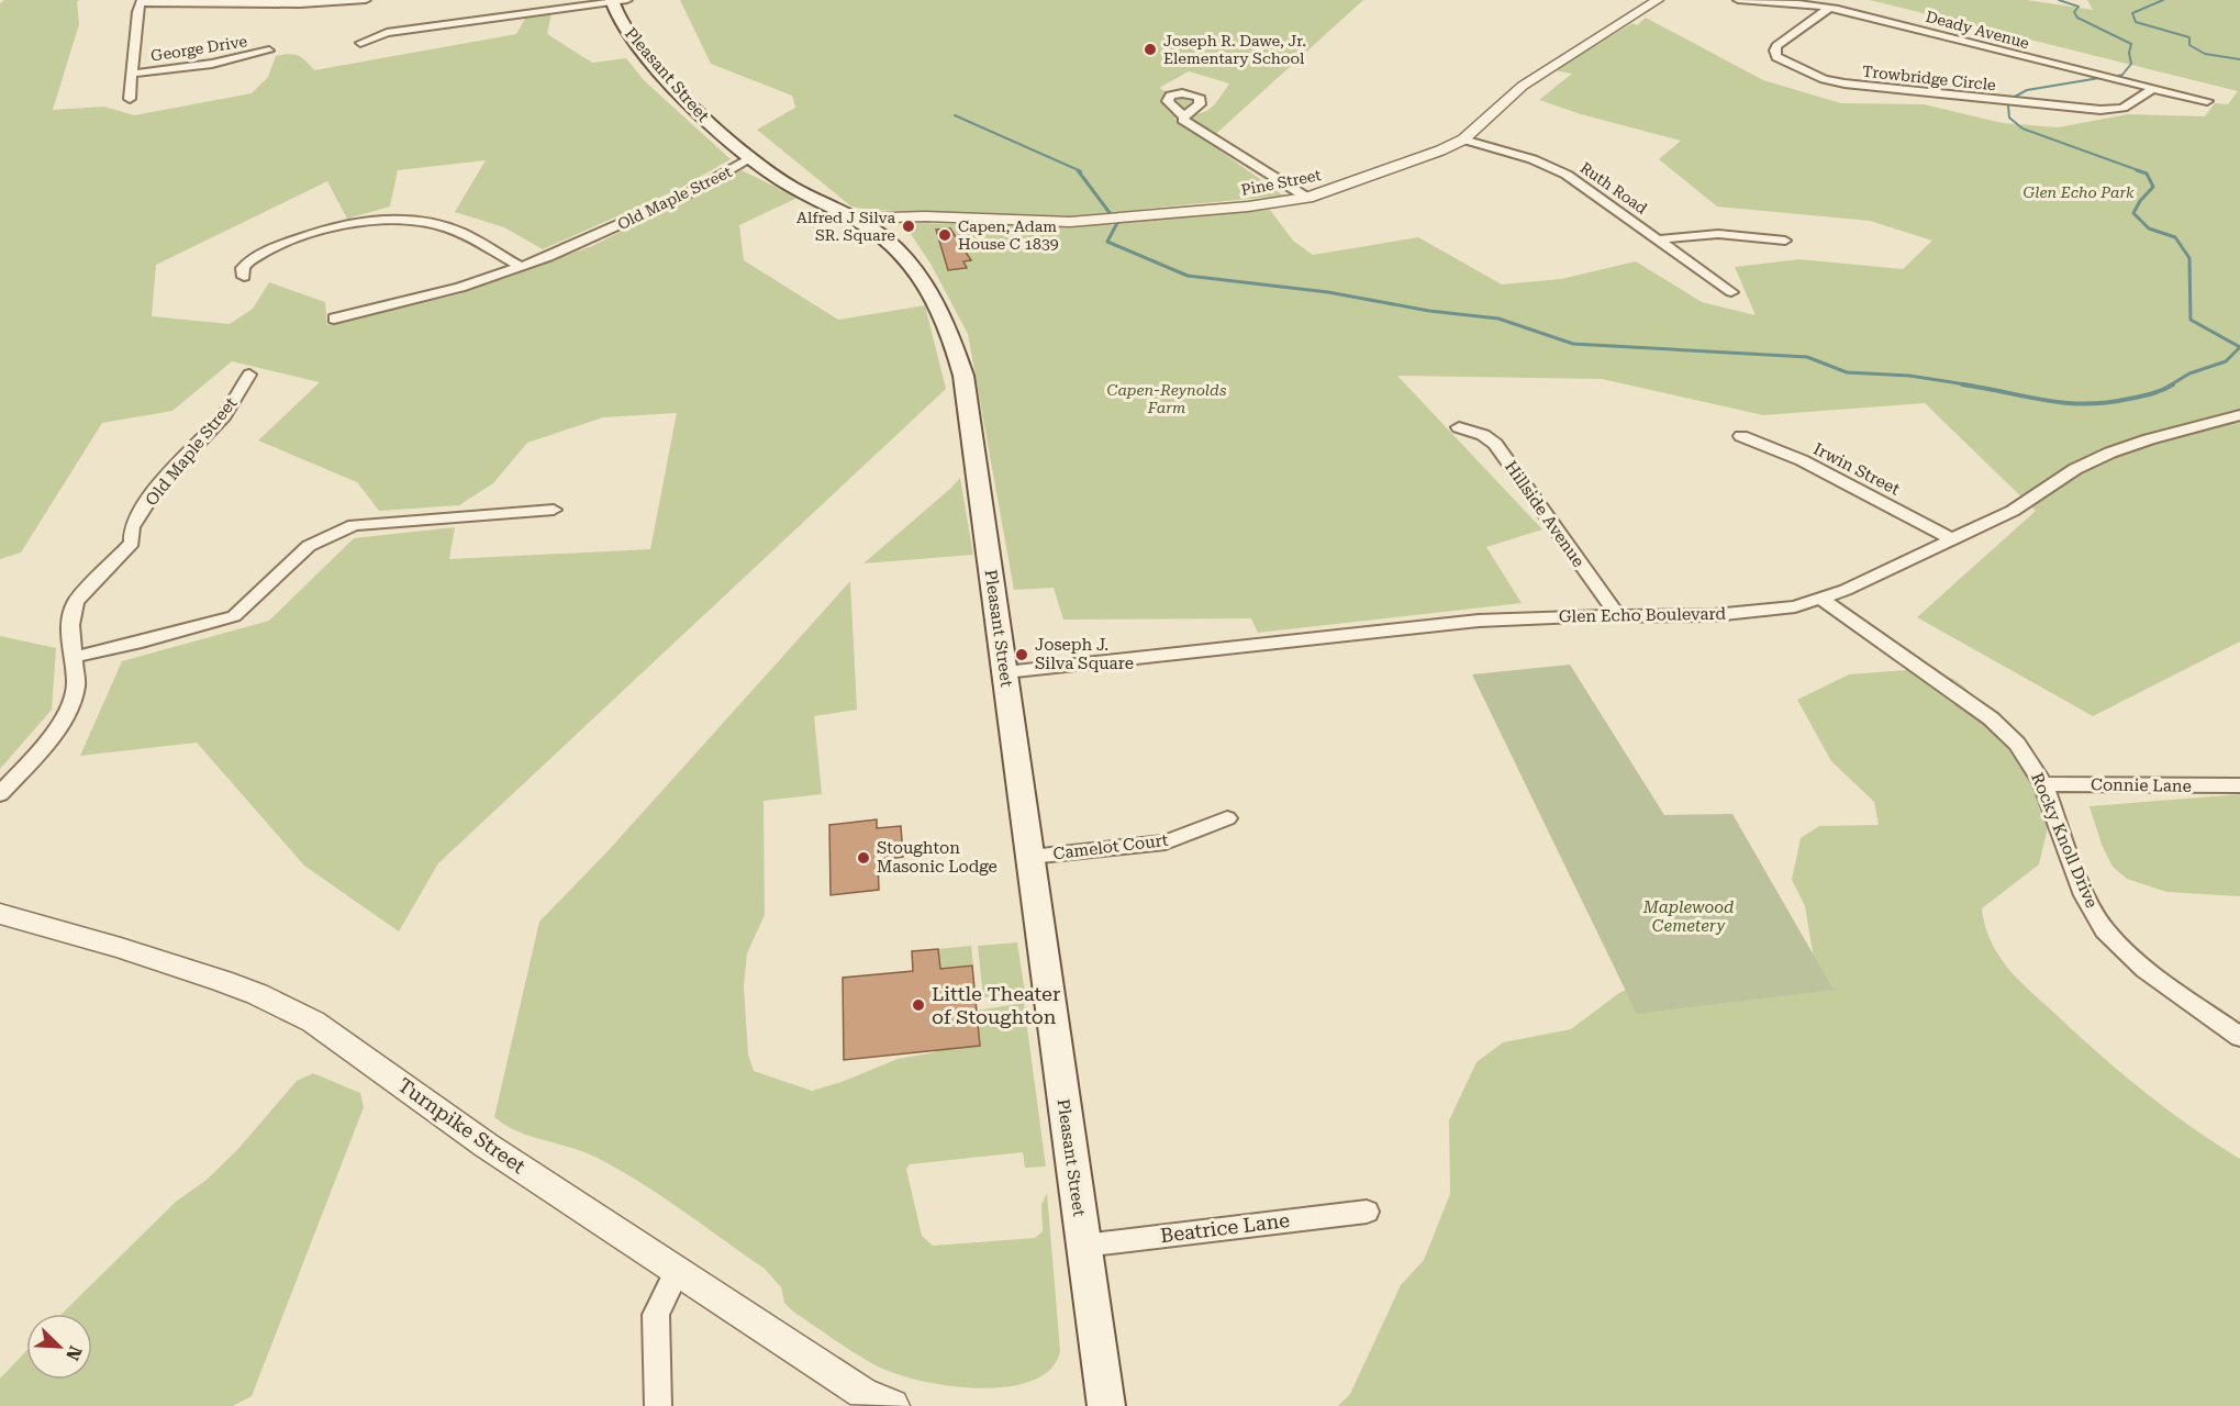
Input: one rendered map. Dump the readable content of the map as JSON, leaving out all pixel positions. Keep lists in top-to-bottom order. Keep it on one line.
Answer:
{"streets":{"main road":["Pleasant Street"],"street":["Deady Avenue","George Drive","Trowbridge Circle","Pine Street","Ruth Road","Old Maple Street","Irwin Street","Hillside Avenue","Glen Echo Boulevard","Connie Lane","Rocky Knoll Drive","Camelot Court","Turnpike Street","Beatrice Lane"]},"crossings":[["Deady Avenue","Trowbridge Circle"],["Pleasant Street","Pine Street"],["Pleasant Street","Old Maple Street"],["Pleasant Street","Glen Echo Boulevard"],["Pleasant Street","Camelot Court"],["Pleasant Street","Beatrice Lane"],["Pine Street","Ruth Road"],["Irwin Street","Glen Echo Boulevard"],["Hillside Avenue","Glen Echo Boulevard"],["Glen Echo Boulevard","Rocky Knoll Drive"],["Connie Lane","Rocky Knoll Drive"]],"parks":["Glen Echo Park","Capen-Reynolds Farm","Maplewood Cemetery"],"places":["Joseph R. Dawe, Jr. Elementary School","Alfred J Silva SR. Square","Capen, Adam House C 1839","Joseph J. Silva Square","Stoughton Masonic Lodge","Little Theater of Stoughton"],"north":"bottom right"}
